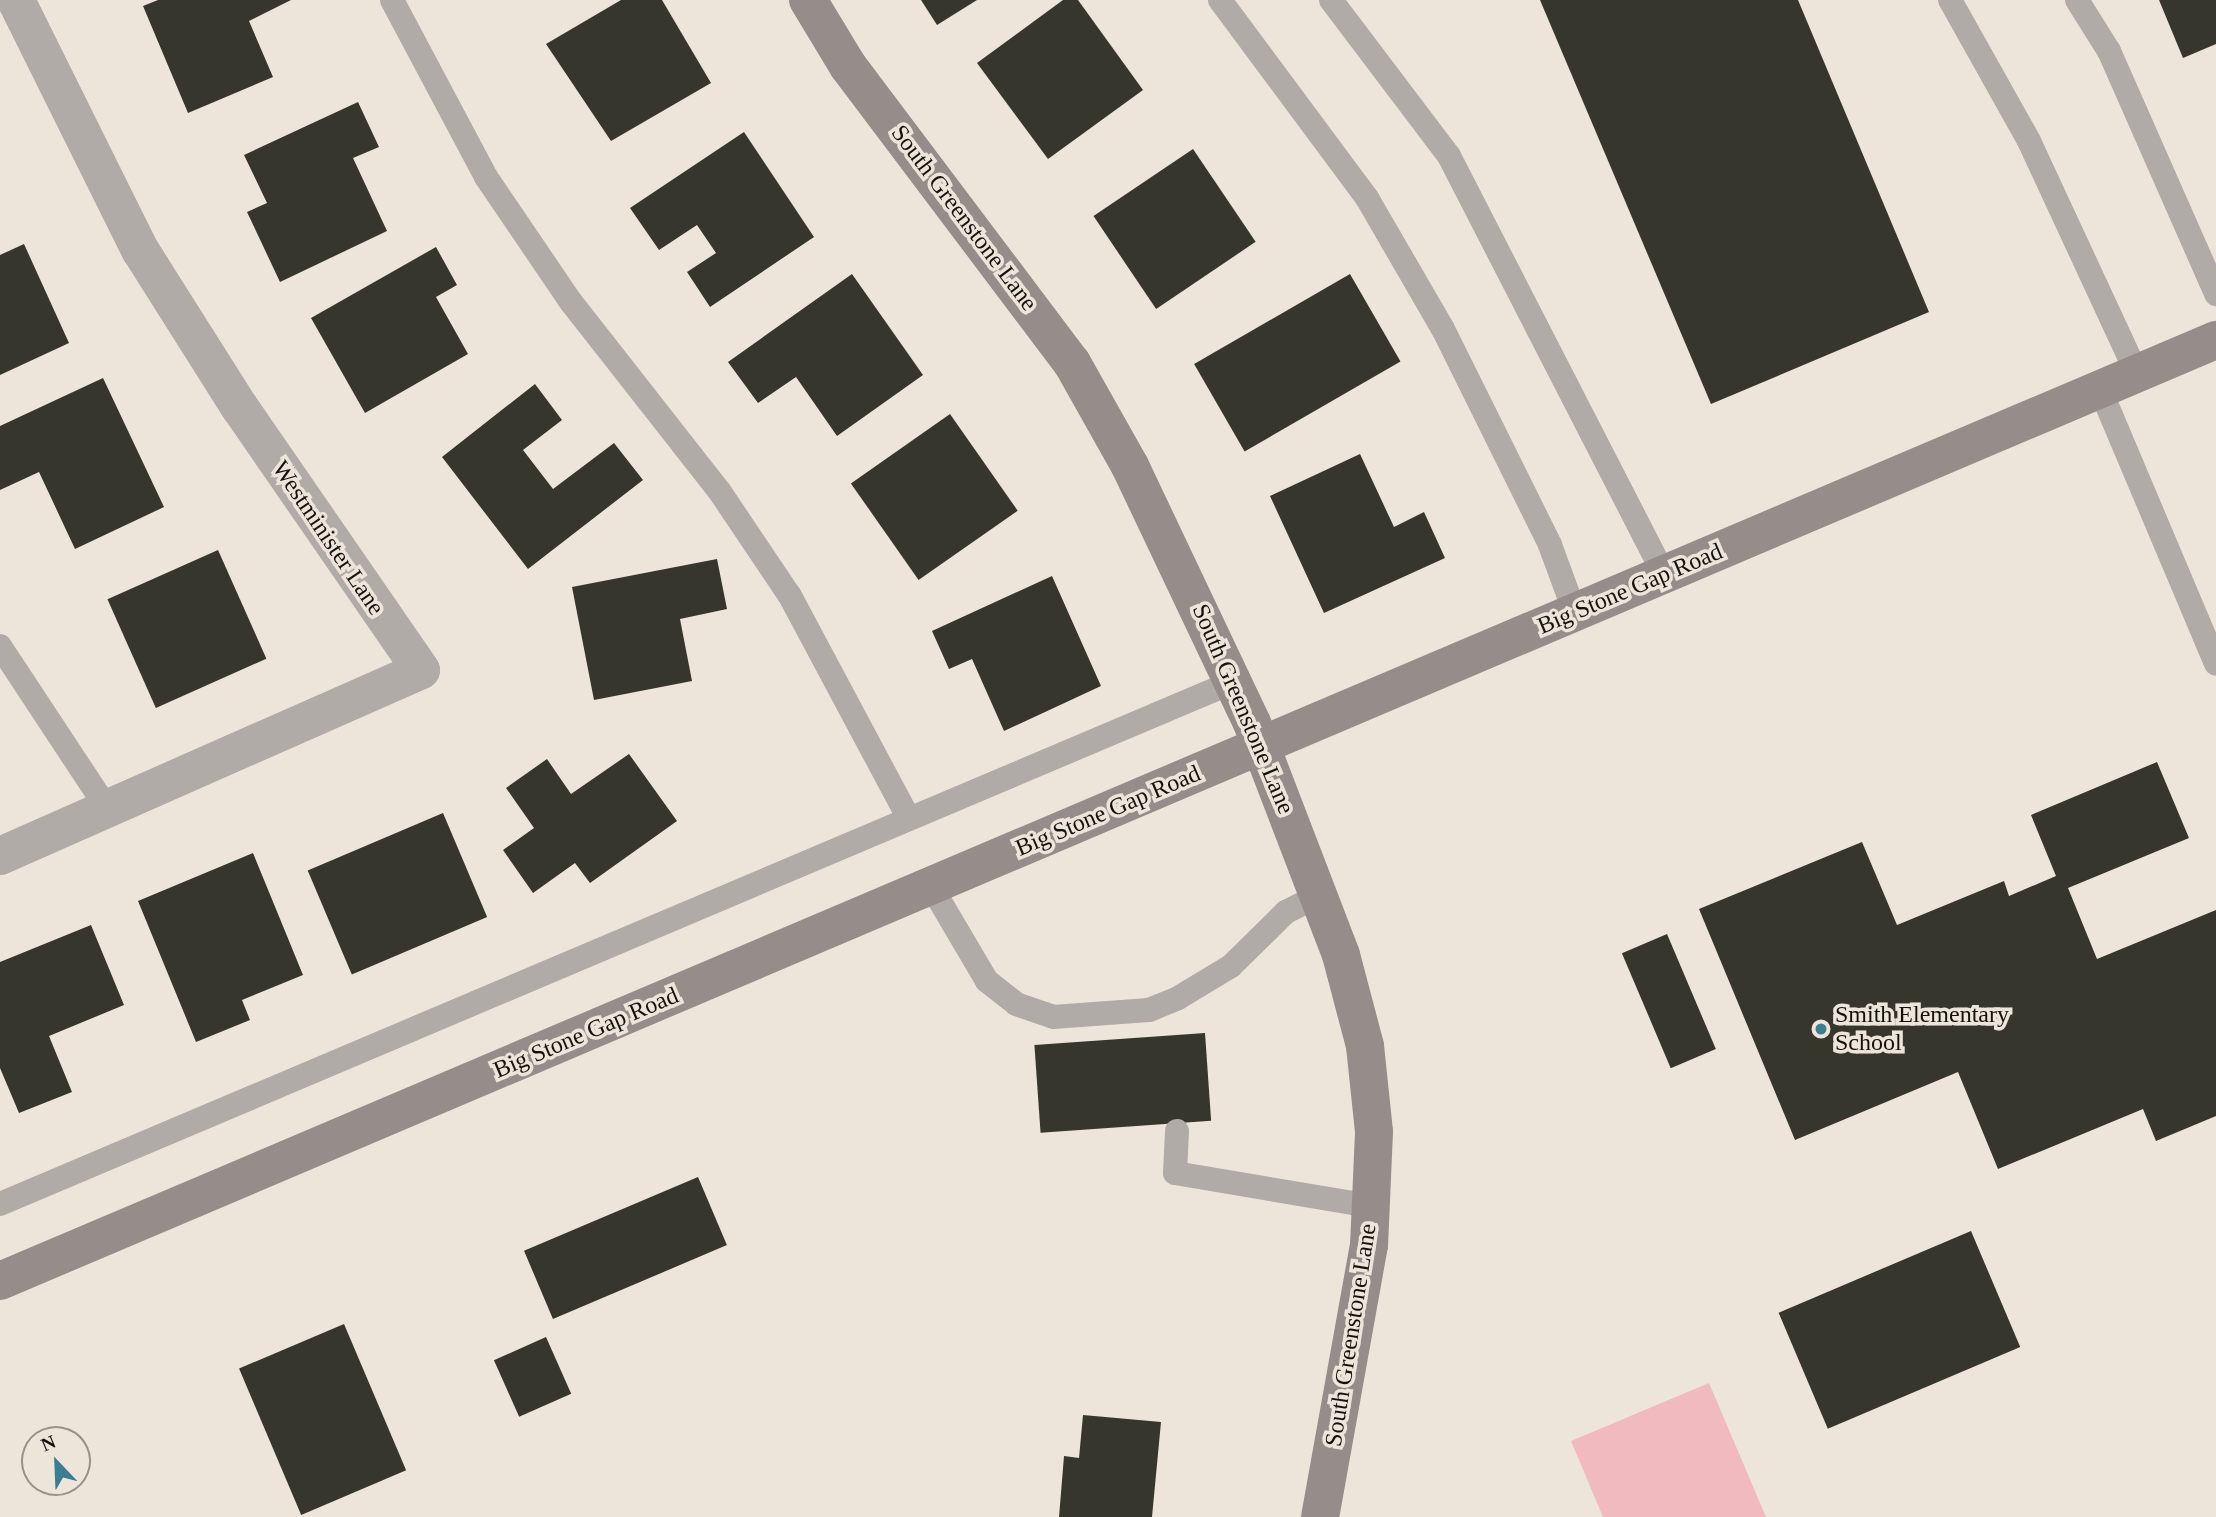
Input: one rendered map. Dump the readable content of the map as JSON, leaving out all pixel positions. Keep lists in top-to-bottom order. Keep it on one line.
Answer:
{"streets":{"street":["South Greenstone Lane","Westminister Lane","Big Stone Gap Road"]},"crossings":[["South Greenstone Lane","Big Stone Gap Road"]],"places":["Smith Elementary School"],"north":"top left"}
